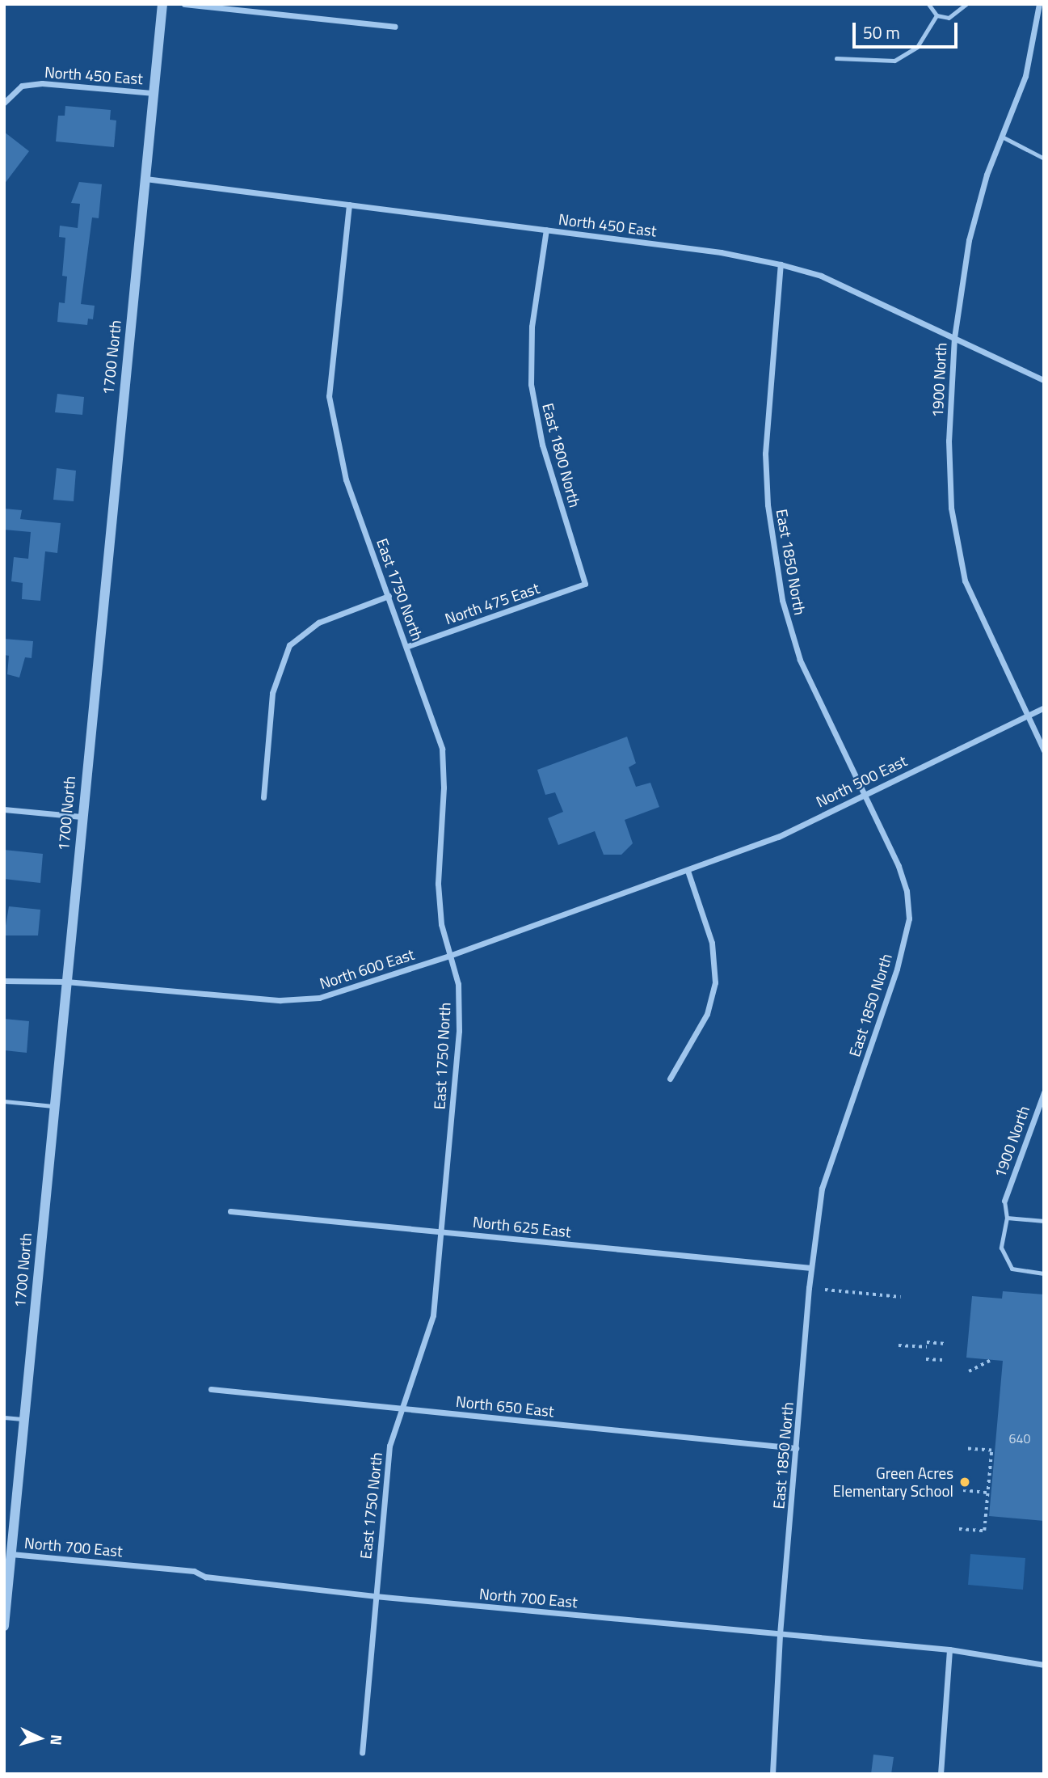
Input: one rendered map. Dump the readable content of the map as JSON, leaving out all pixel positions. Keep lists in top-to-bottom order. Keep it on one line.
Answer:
{"streets":{"street":["North 450 East","1700 North","1900 North","East 1800 North","East 1850 North","East 1750 North","North 475 East","North 500 East","North 600 East","North 625 East","North 650 East","North 700 East"]},"crossings":[["North 450 East","1700 North"],["North 450 East","1900 North"],["North 450 East","East 1800 North"],["North 450 East","East 1850 North"],["North 450 East","East 1750 North"],["1700 North","North 600 East"],["1700 North","North 700 East"],["1900 North","North 500 East"],["East 1800 North","North 475 East"],["East 1850 North","North 500 East"],["East 1850 North","North 625 East"],["East 1850 North","North 650 East"],["East 1850 North","North 700 East"],["East 1750 North","North 475 East"],["East 1750 North","North 600 East"],["East 1750 North","North 625 East"],["East 1750 North","North 650 East"],["East 1750 North","North 700 East"],["North 500 East","North 600 East"]],"places":["Green Acres Elementary School"],"house_numbers":["640"],"scale_bar":"50 m","north":"right"}
